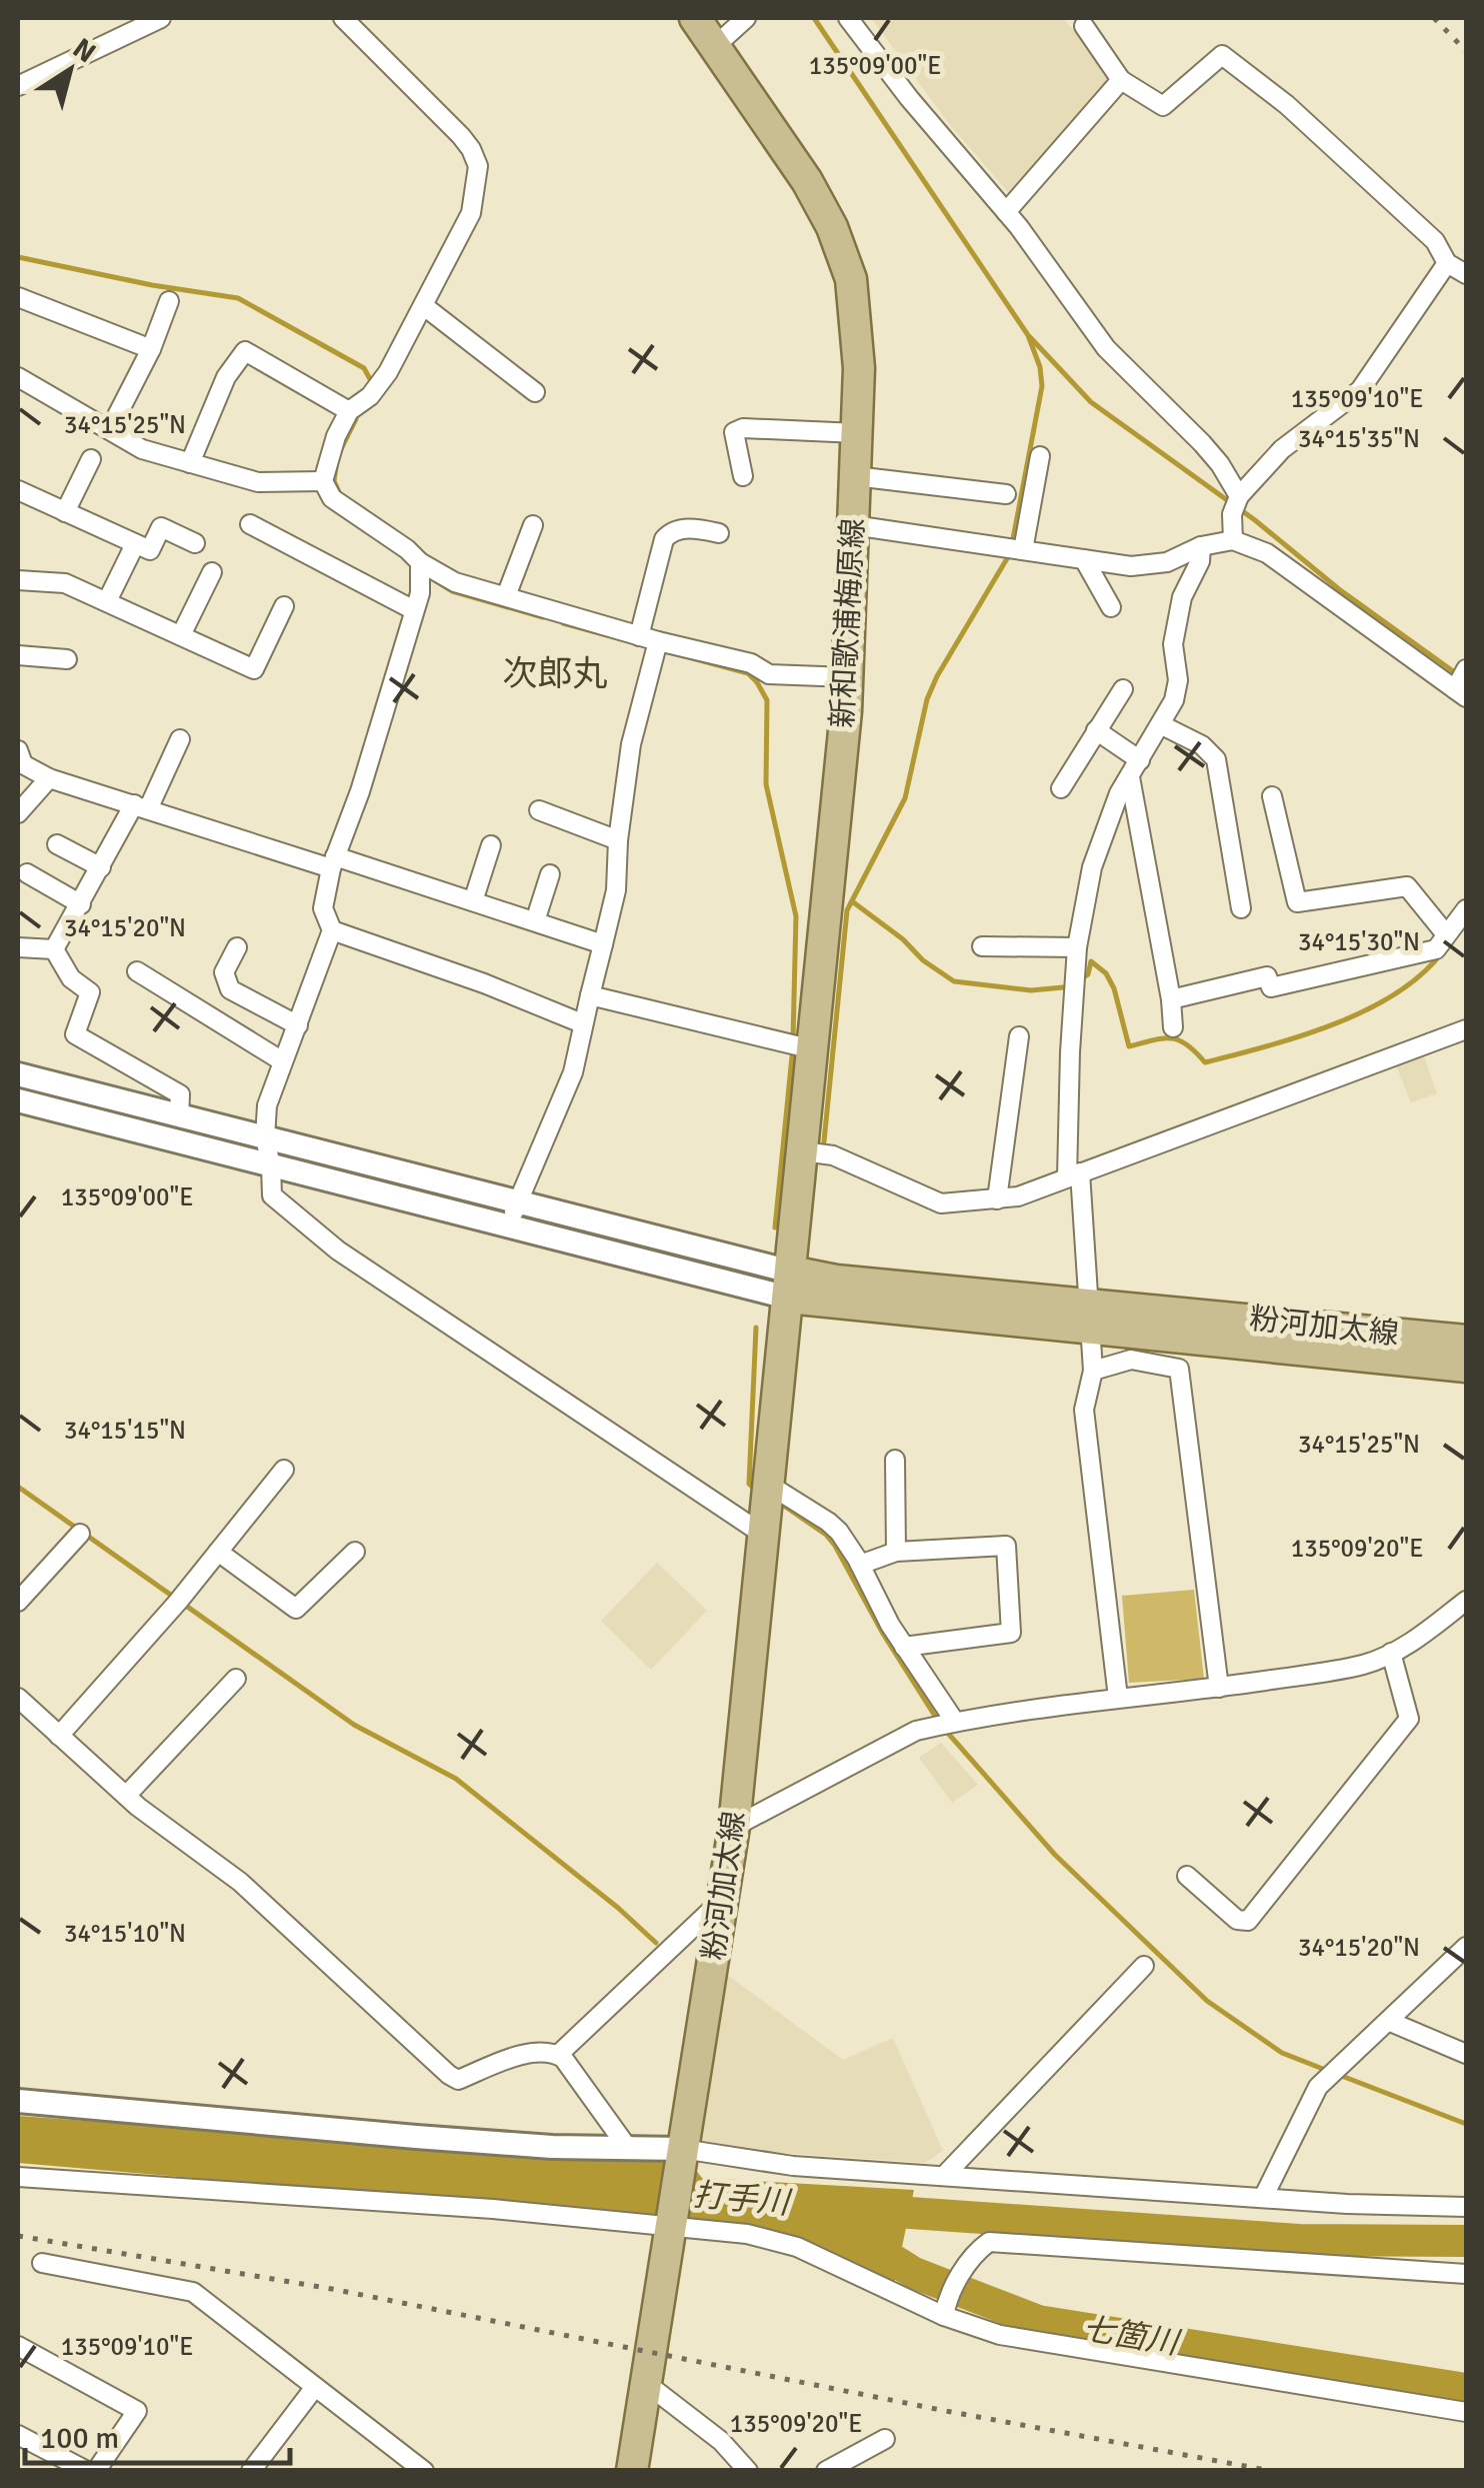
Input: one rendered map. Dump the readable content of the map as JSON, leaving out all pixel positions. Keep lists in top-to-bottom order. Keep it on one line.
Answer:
{"streets":{"main road":["新和歌浦梅原線","粉河加太線"]},"crossings":[["新和歌浦梅原線","粉河加太線"]],"districts":["次郎丸"],"water":["打手川","七箇川"],"scale_bar":"100 m","north":"top right","coordinates":["135°09'00\"E","135°09'10\"E","34°15'25\"N","34°15'35\"N","34°15'20\"N","34°15'30\"N","34°15'15\"N","135°09'20\"E","34°15'10\"N"]}
